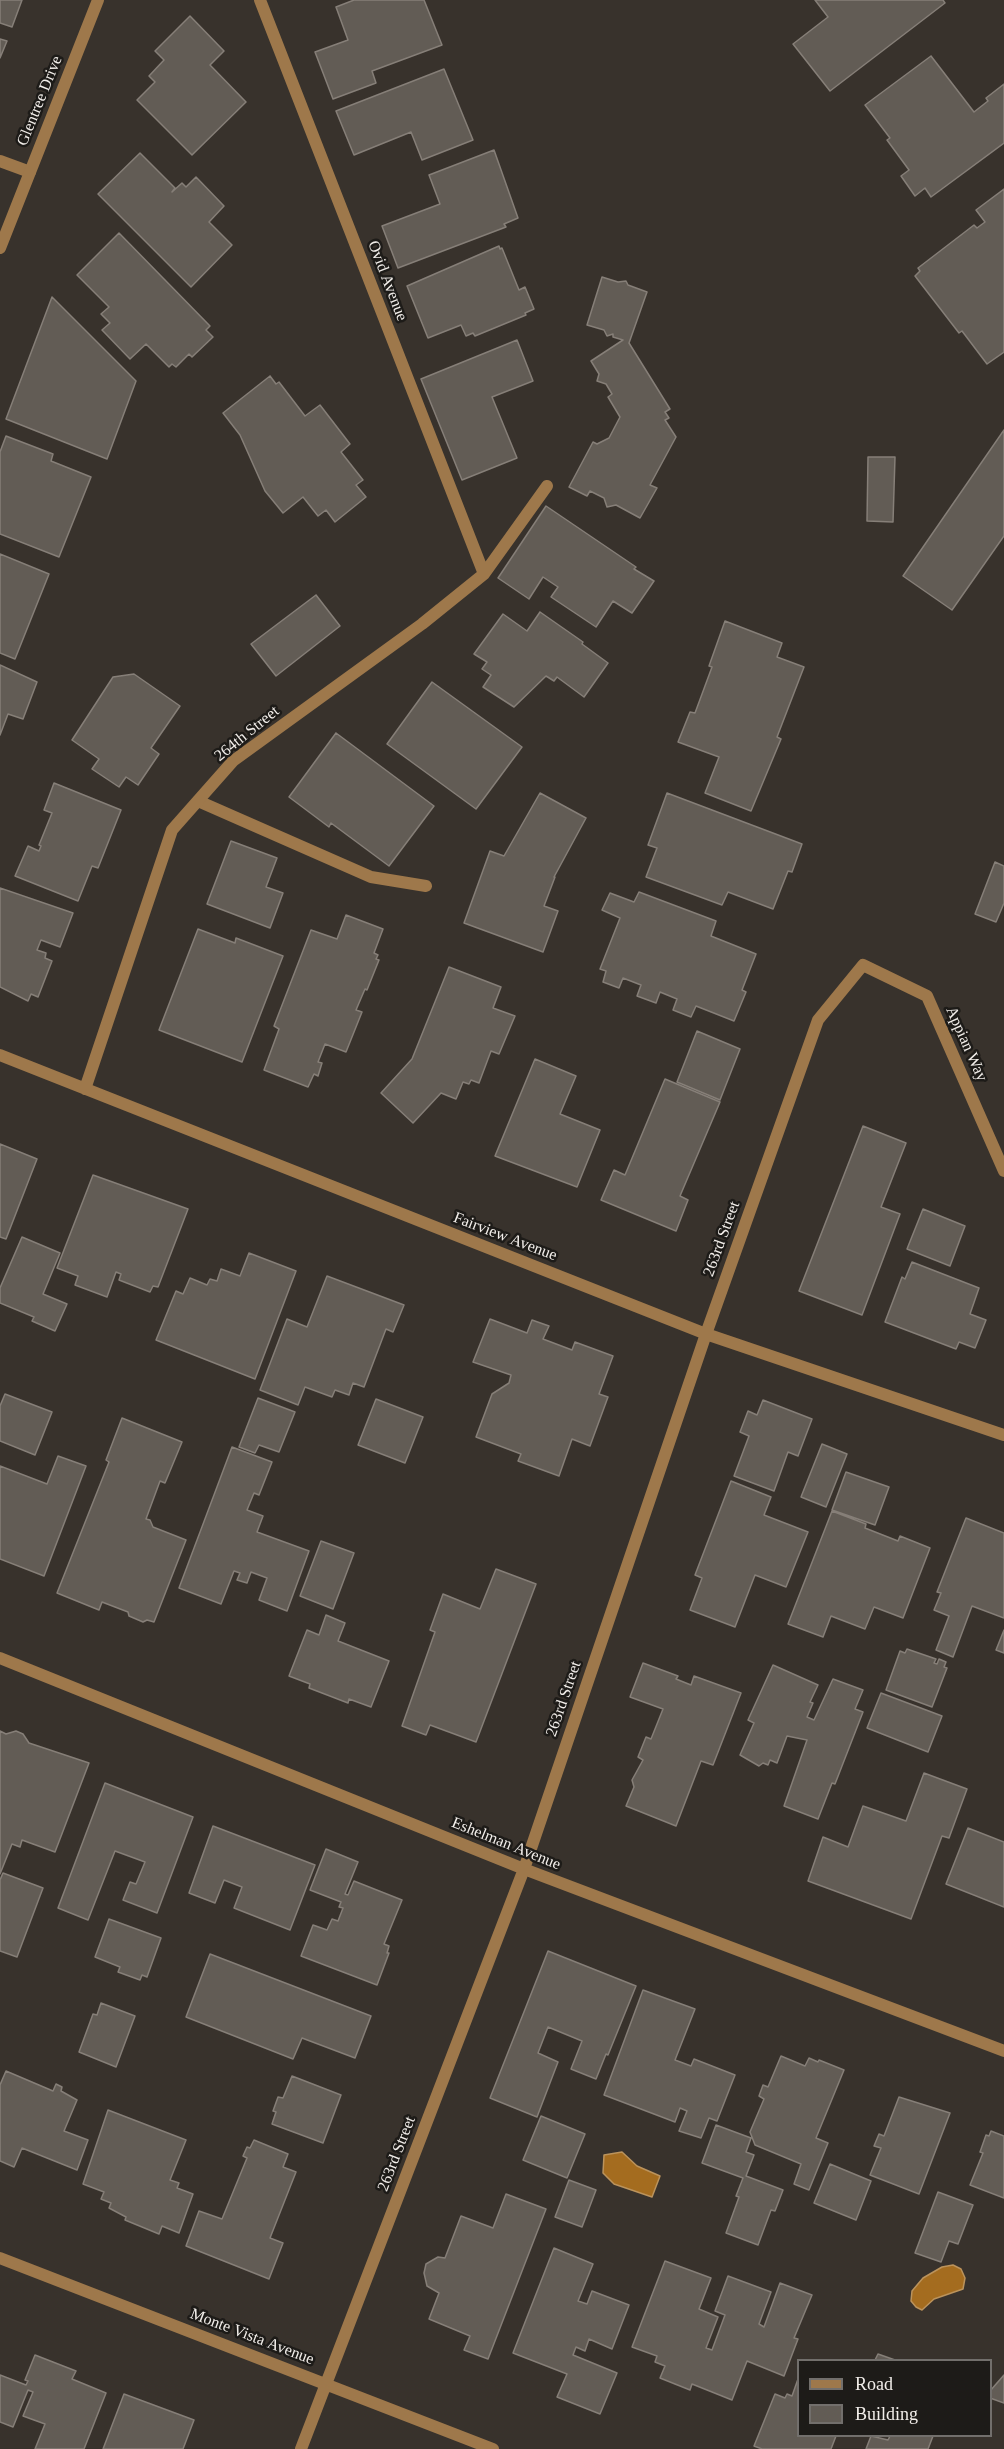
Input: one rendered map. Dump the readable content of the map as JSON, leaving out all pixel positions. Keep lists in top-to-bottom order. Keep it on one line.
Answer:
{"streets":{"street":["Glentree Drive","Ovid Avenue","264th Street","Appian Way","Fairview Avenue","263rd Street","Eshelman Avenue","Monte Vista Avenue"]},"crossings":[["Ovid Avenue","264th Street"],["264th Street","Fairview Avenue"],["Appian Way","263rd Street"],["Fairview Avenue","263rd Street"],["263rd Street","Eshelman Avenue"],["263rd Street","Monte Vista Avenue"]],"legend":["Road","Building"]}
